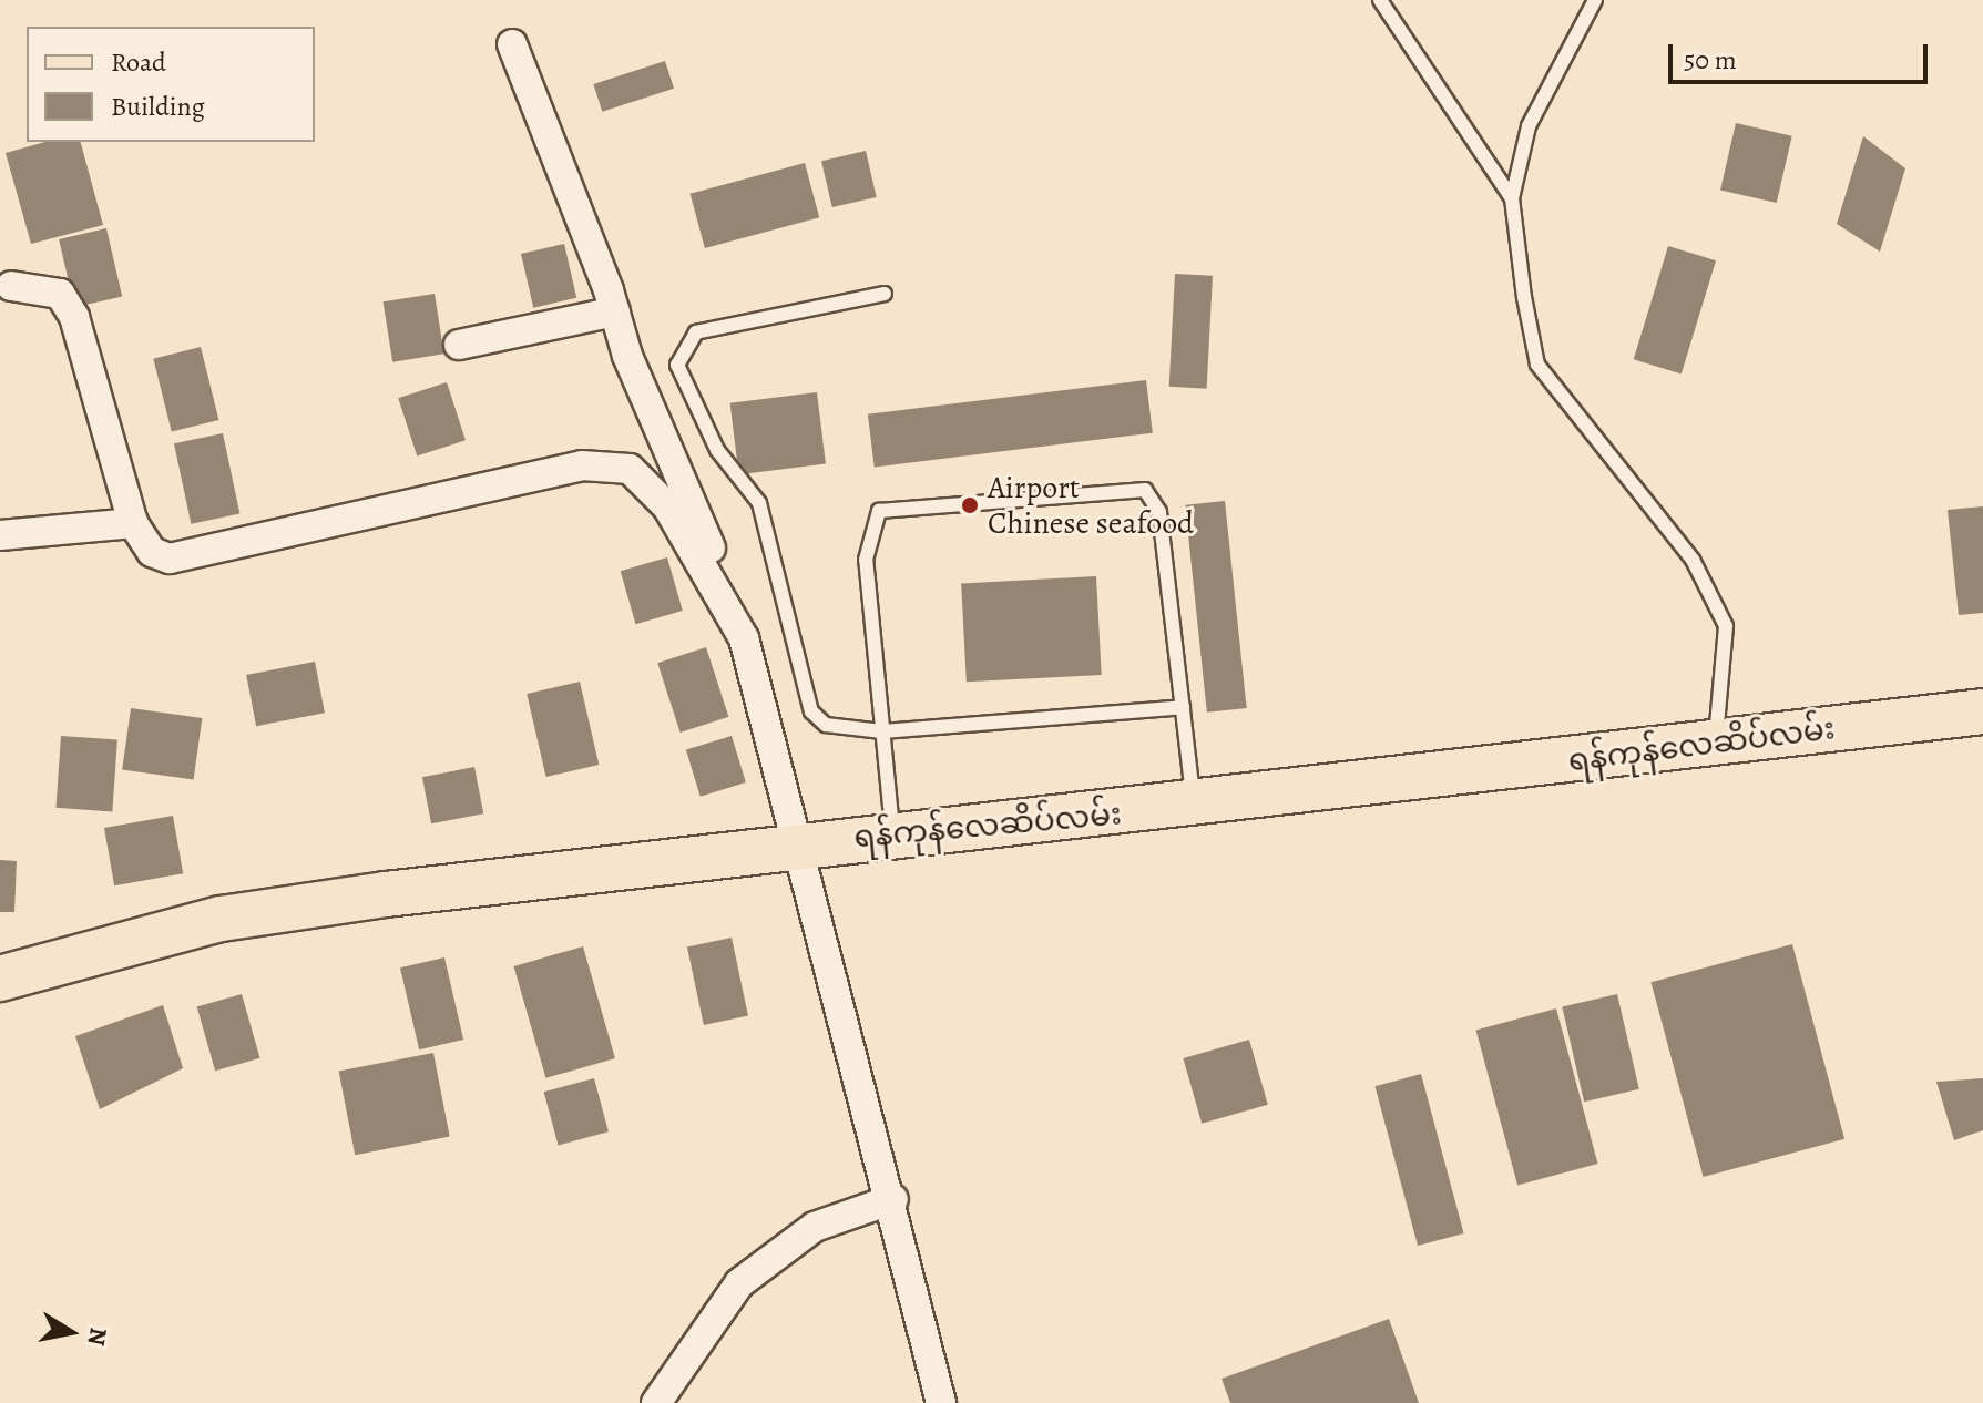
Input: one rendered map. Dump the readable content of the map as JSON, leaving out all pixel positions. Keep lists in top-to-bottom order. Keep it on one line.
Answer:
{"streets":{"main road":["ရန်ကုန်လေဆိပ်လမ်း"]},"places":["Airport Chinese seafood"],"legend":["Road","Building"],"scale_bar":"50 m","north":"right"}
